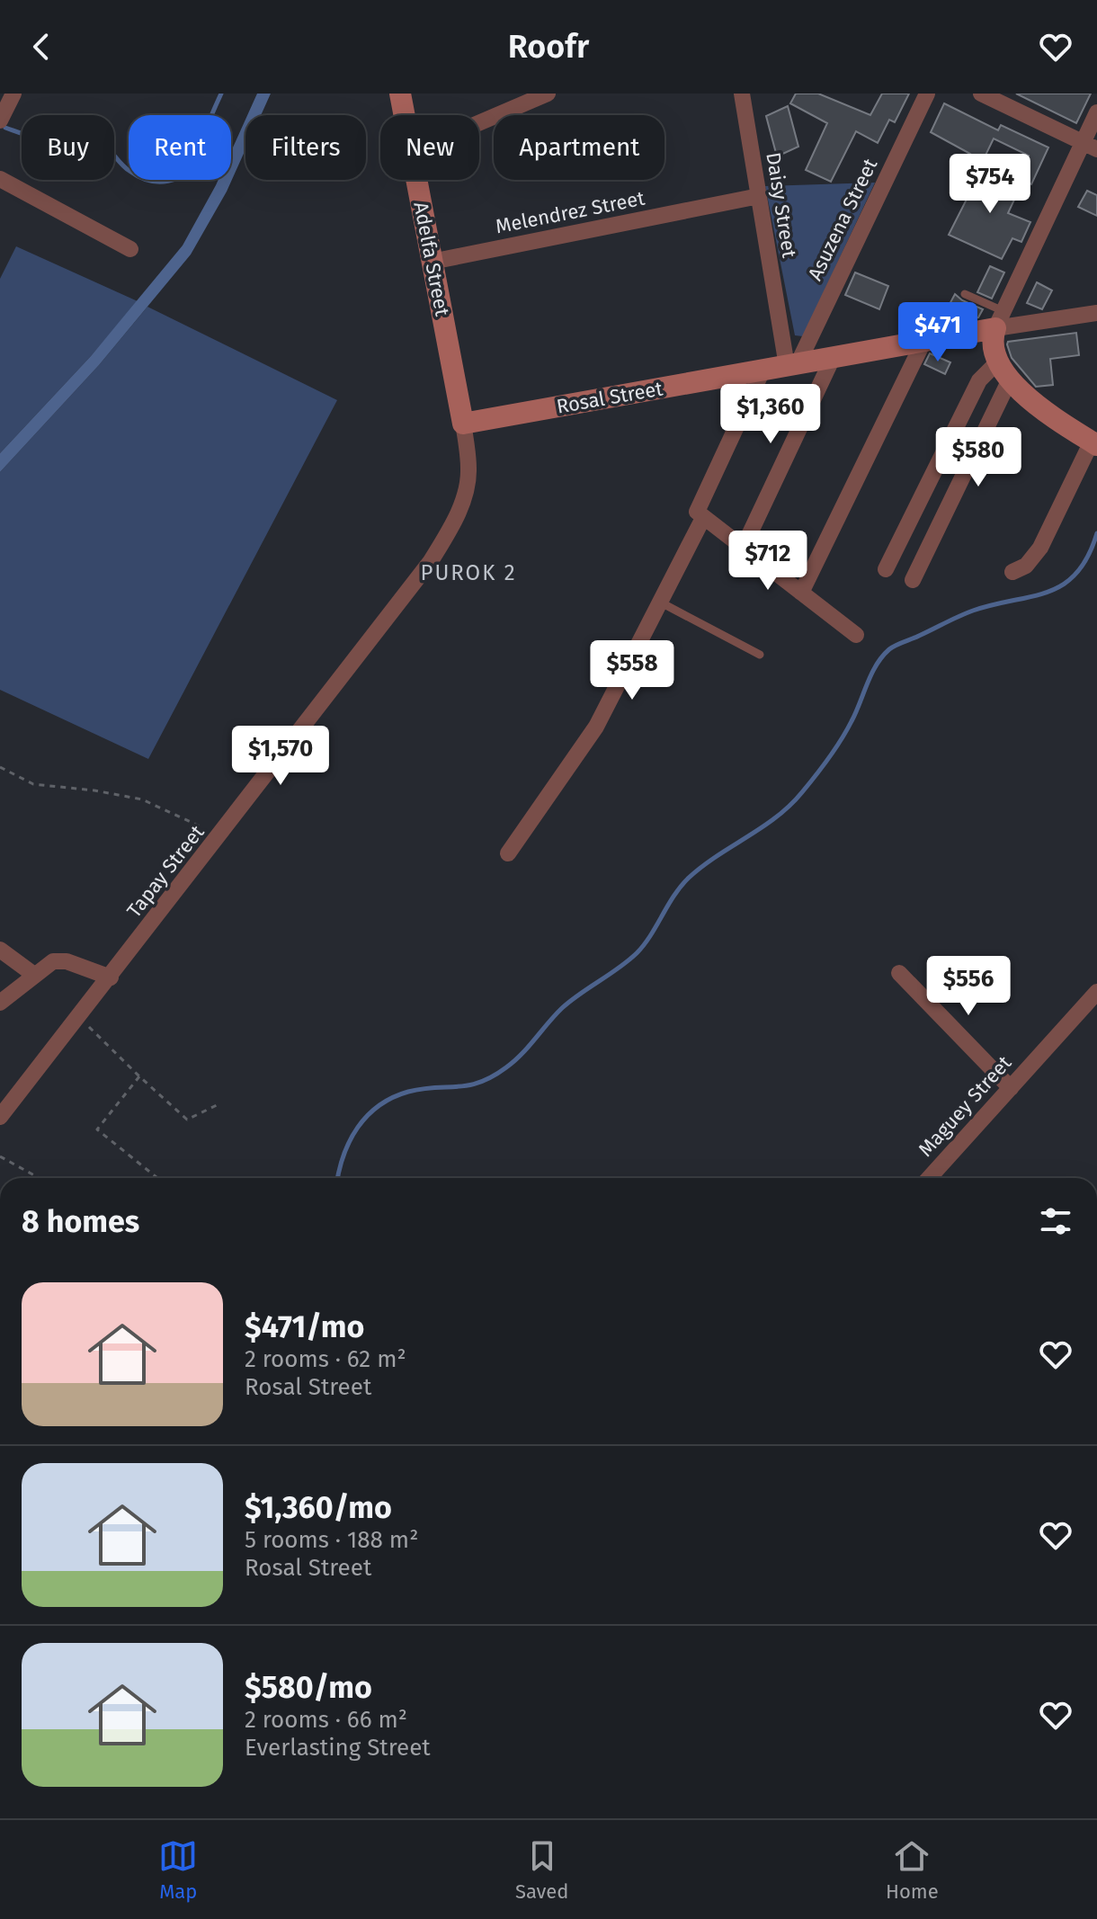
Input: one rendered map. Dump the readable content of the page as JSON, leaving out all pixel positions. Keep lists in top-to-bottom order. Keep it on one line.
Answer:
{"streets":{"street":["Daisy Street","Melendrez Street","Asuzena Street","Adelfa Street","Rosal Street","Tapay Street","Maguey Street"]},"crossings":[["Daisy Street","Melendrez Street"],["Daisy Street","Asuzena Street"],["Daisy Street","Rosal Street"],["Melendrez Street","Adelfa Street"],["Asuzena Street","Rosal Street"],["Adelfa Street","Rosal Street"],["Adelfa Street","Tapay Street"],["Rosal Street","Tapay Street"]],"districts":["PUROK 2"],"page":{"header":"Roofr","chip":["Buy","Rent","Filters","New","Apartment"],"price":["$754","$471","$1,360","$580","$712","$558","$1,570","$556"],"heading":"8 homes","list":[{"name":"$471/mo","note":"2 rooms · 62 m² · Rosal Street"},{"name":"$1,360/mo","note":"5 rooms · 188 m² · Rosal Street"},{"name":"$580/mo","note":"2 rooms · 66 m² · Everlasting Street"}],"tabs":["Map","Saved","Home"]}}
